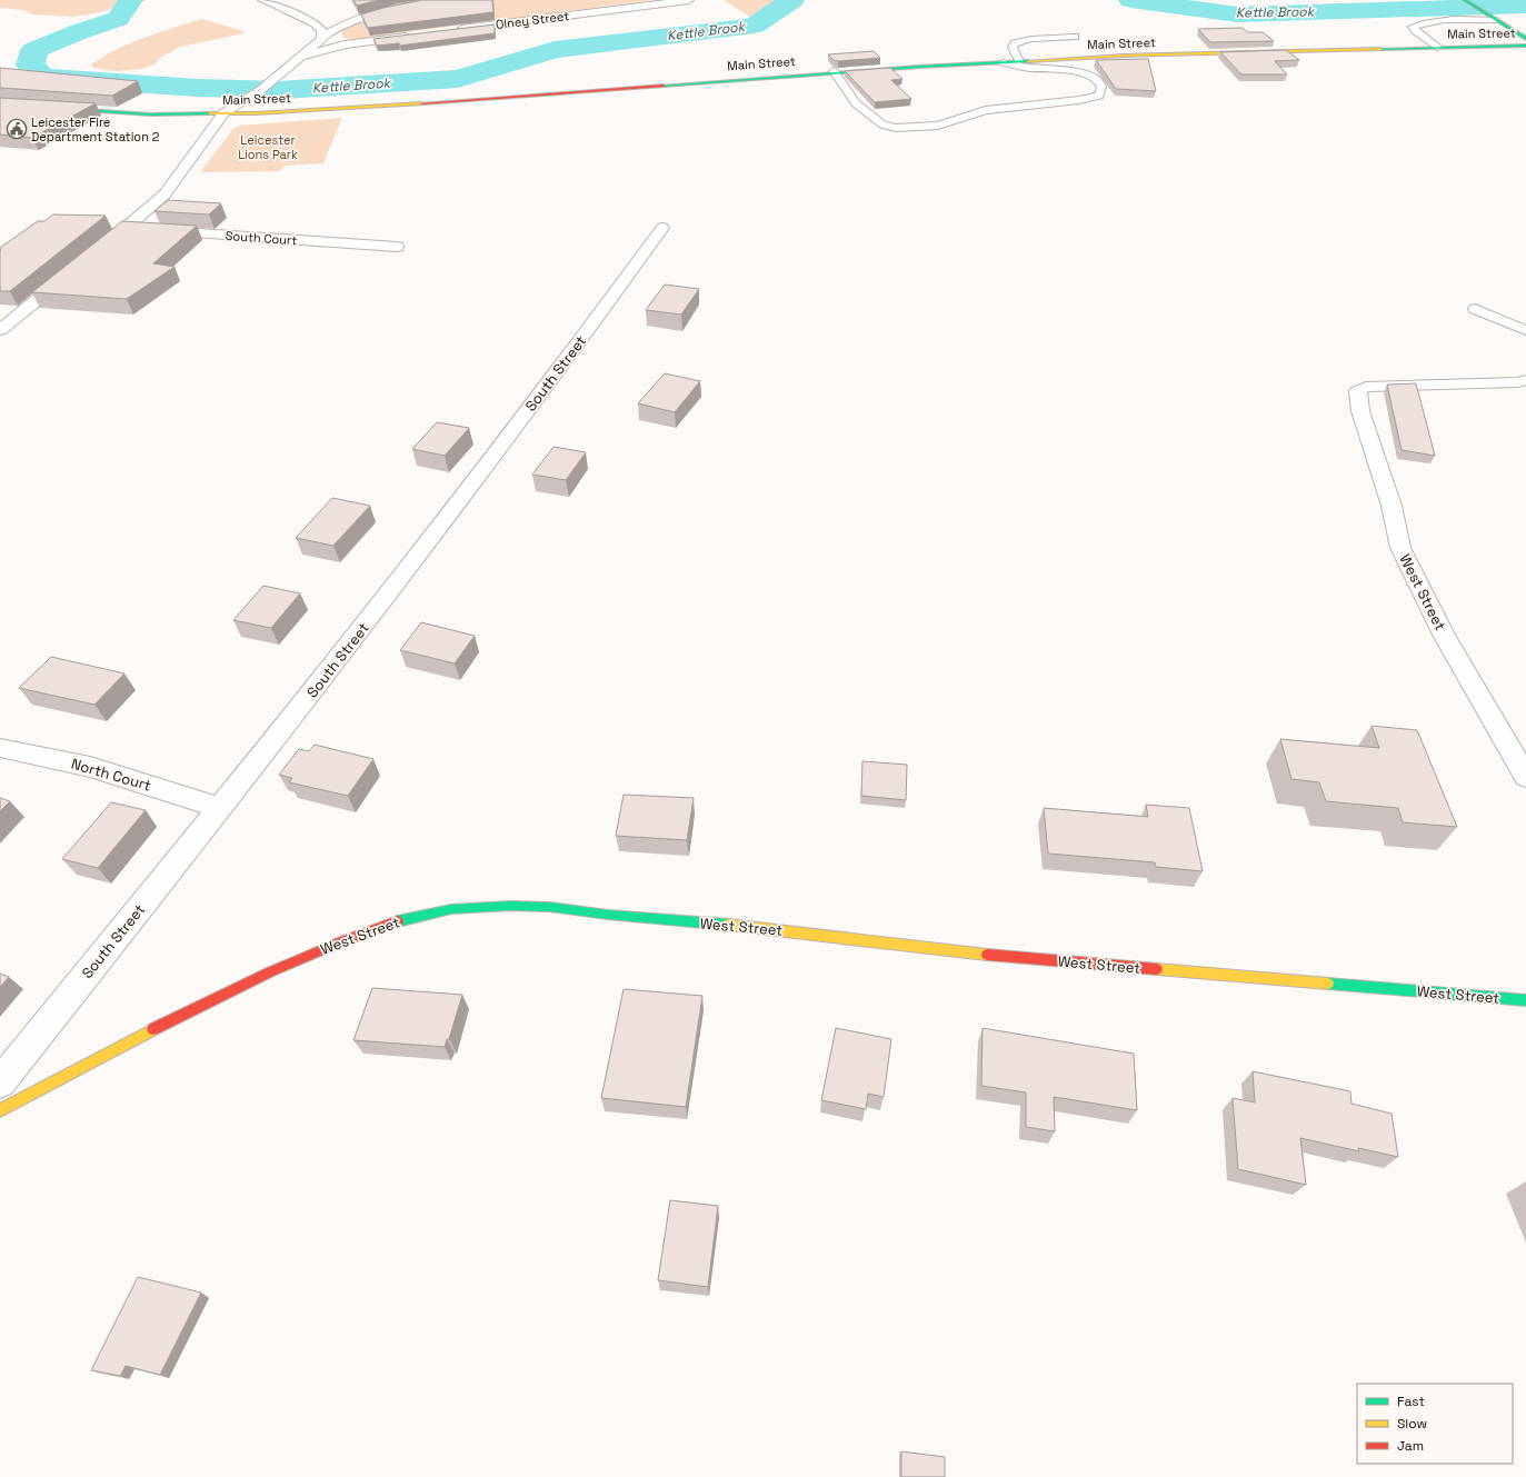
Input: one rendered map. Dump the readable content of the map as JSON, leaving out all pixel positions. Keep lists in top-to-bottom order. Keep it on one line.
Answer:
{"streets":{"main road":["Main Street","West Street"],"street":["Olney Street","South Court","South Street","North Court"]},"crossings":[["South Street","North Court"]],"water":["Kettle Brook"],"parks":["Leicester Lions Park"],"places":{"public building":["Leicester Fire Department Station 2"]},"legend":["Fast","Slow","Jam"]}
